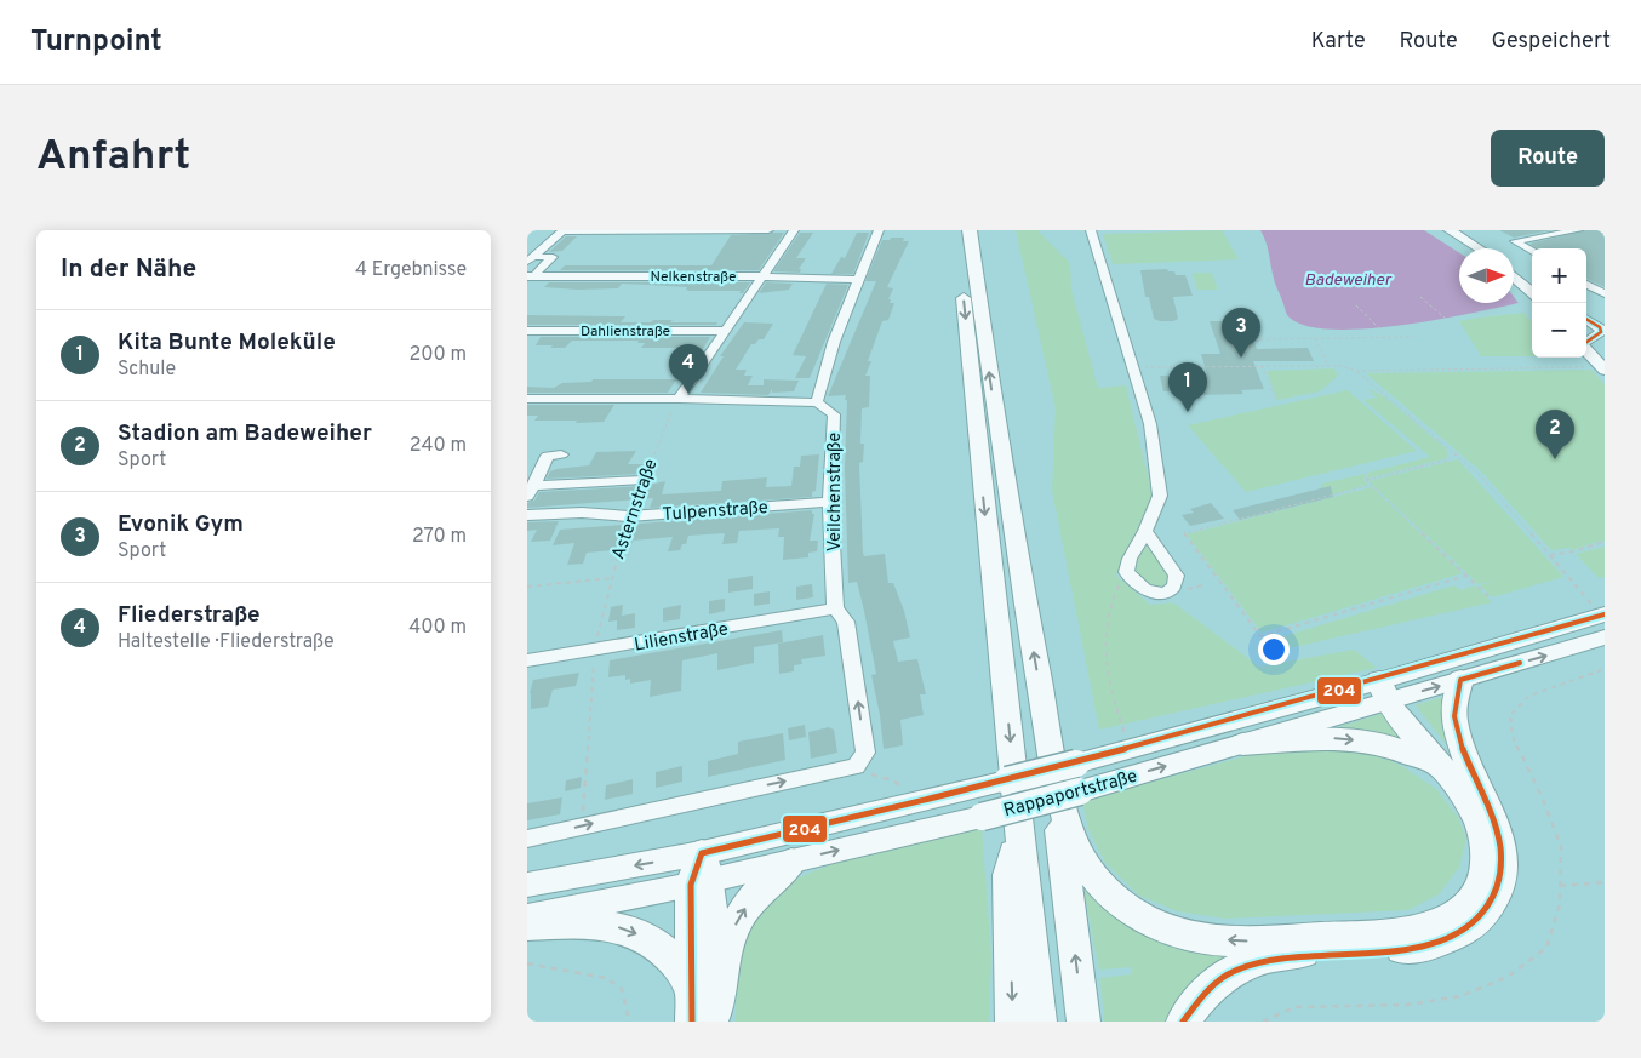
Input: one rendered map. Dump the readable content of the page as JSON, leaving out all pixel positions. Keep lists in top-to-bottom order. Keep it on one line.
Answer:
{"streets":{"main road":["Rappaportstraße"],"street":["Nelkenstraße","Dahlienstraße","Veilchenstraße","Tulpenstraße","Lilienstraße"],"path":["Asternstraße"]},"crossings":[["Veilchenstraße","Tulpenstraße"],["Veilchenstraße","Lilienstraße"],["Asternstraße","Tulpenstraße"],["Asternstraße","Lilienstraße"]],"one_way":["Veilchenstraße"],"water":["Badeweiher"],"lines":["transit line 204"],"north":"right","page":{"header":"Turnpoint","nav":["Karte","Route","Gespeichert"],"buttons":"Route","title":"Anfahrt","heading":["In der Nähe","4 Ergebnisse"],"map_buttons":["+","−"],"pins":["3","4","1","2"],"list":[{"mark":"1","name":"Kita Bunte Moleküle","note":"Schule","value":"200 m"},{"mark":"2","name":"Stadion am Badeweiher","note":"Sport","value":"240 m"},{"mark":"3","name":"Evonik Gym","note":"Sport","value":"270 m"},{"mark":"4","name":"Fliederstraße","note":"Haltestelle · Fliederstraße","value":"400 m"}]}}
